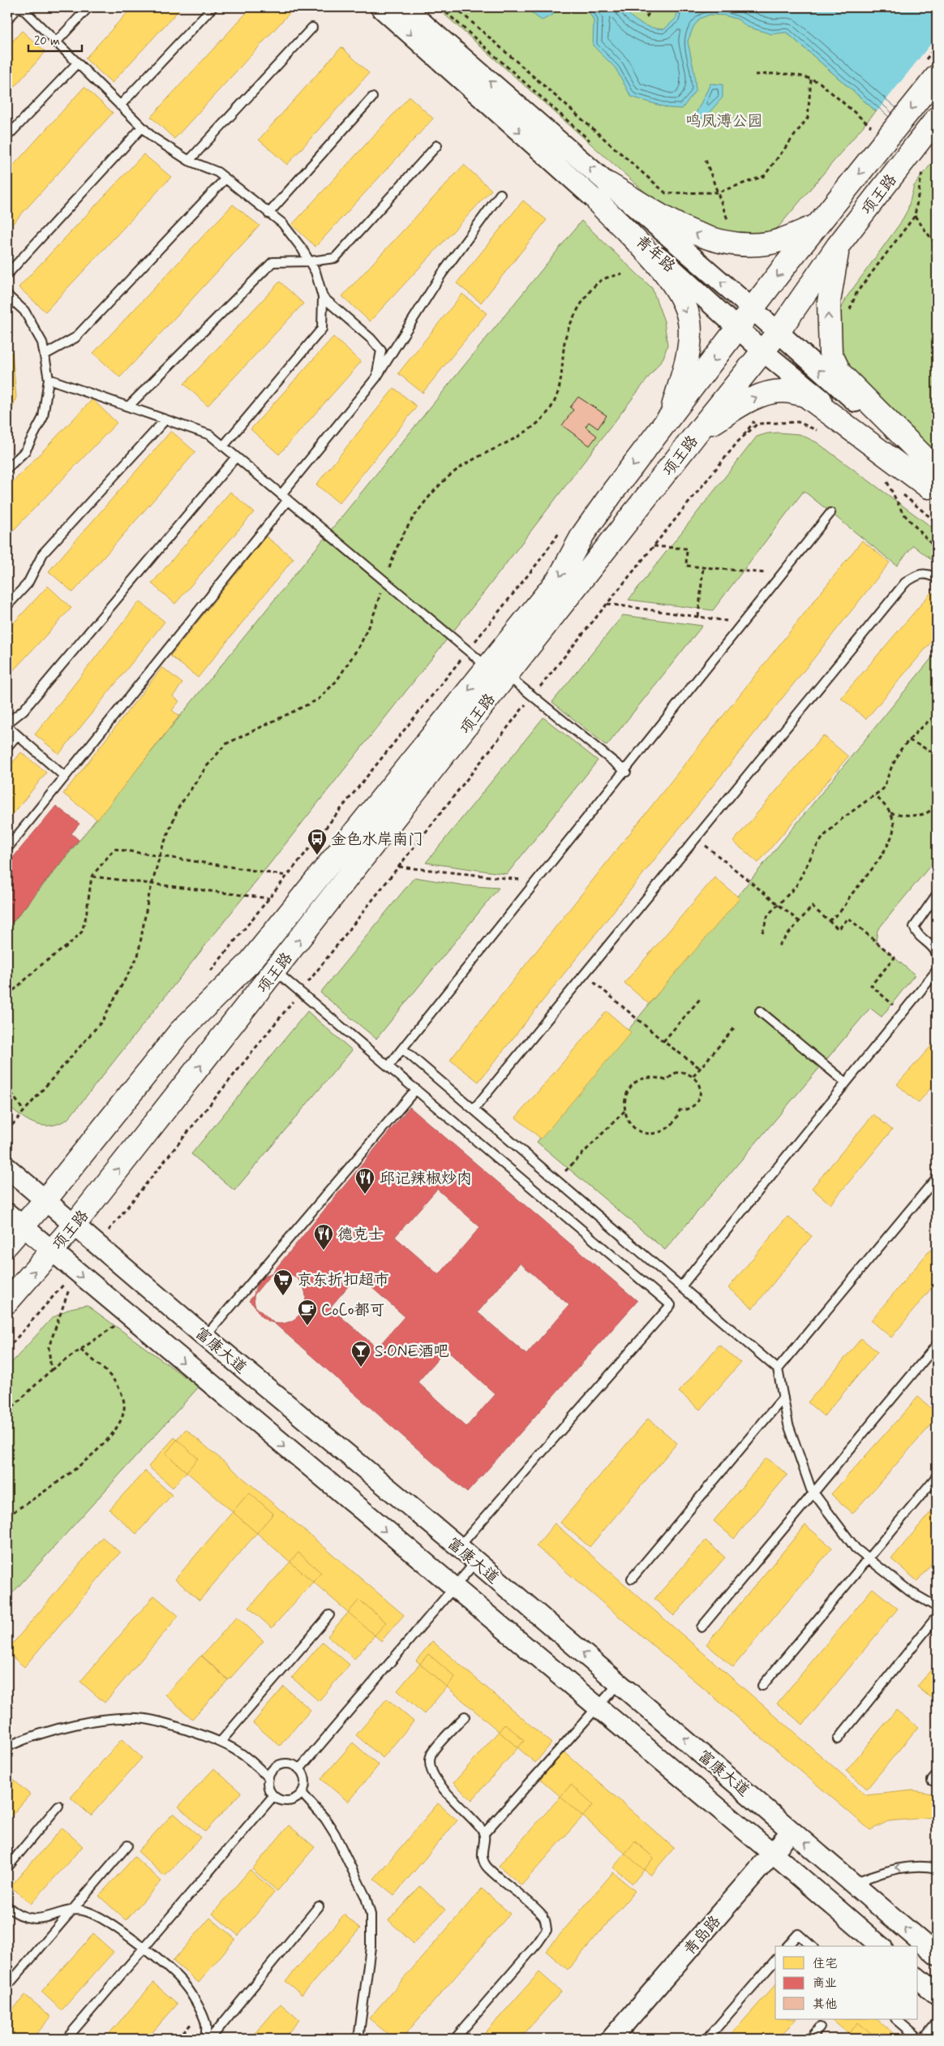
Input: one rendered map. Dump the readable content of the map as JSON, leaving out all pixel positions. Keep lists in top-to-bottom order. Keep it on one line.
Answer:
{"streets":{"main road":["项王路"],"street":["青年路","富康大道","青岛路"]},"crossings":[["项王路","青年路"],["项王路","富康大道"],["富康大道","青岛路"]],"parks":["鸣凤溥公园"],"places":{"bus stop":["金色水岸南门"],"restaurant":["邱记辣椒炒肉","德克士"],"supermarket":["京东折扣超市"],"cafe":["CoCo都可"],"bar":["S·ONE酒吧"]},"legend":["住宅","商业","其他"],"scale_bar":"20 m"}
